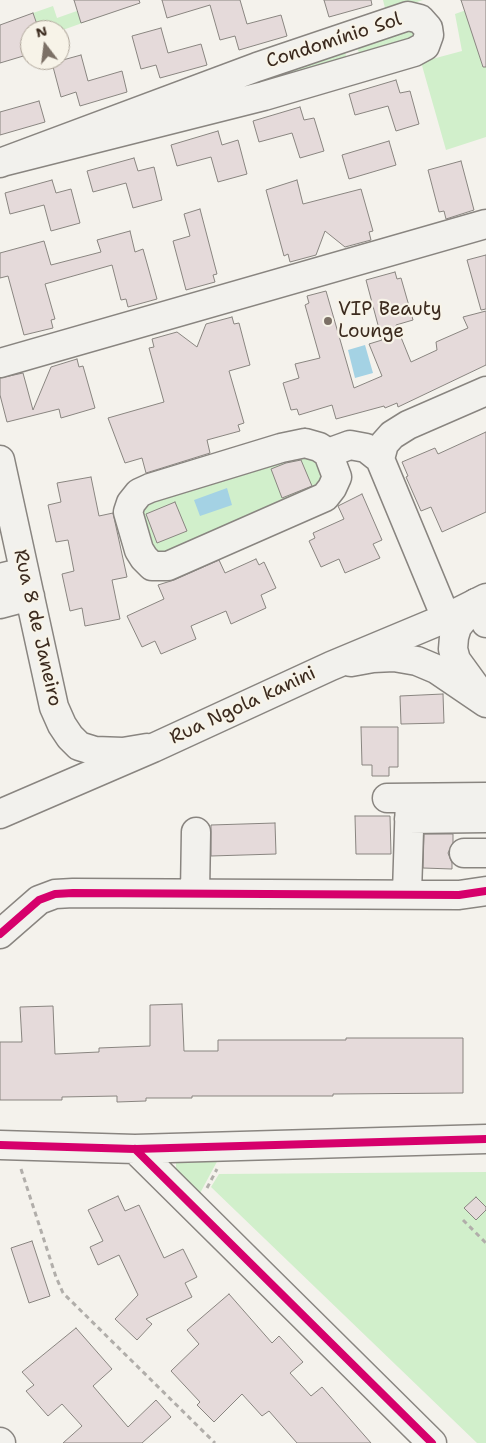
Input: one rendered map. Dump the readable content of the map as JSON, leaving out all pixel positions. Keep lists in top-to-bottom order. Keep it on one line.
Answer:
{"streets":{"street":["Condomínio Sol","Rua 8 de Janeiro","Rua Ngola kanini"]},"crossings":[["Rua 8 de Janeiro","Rua Ngola kanini"]],"places":["VIP Beauty Lounge"],"north":"top"}
